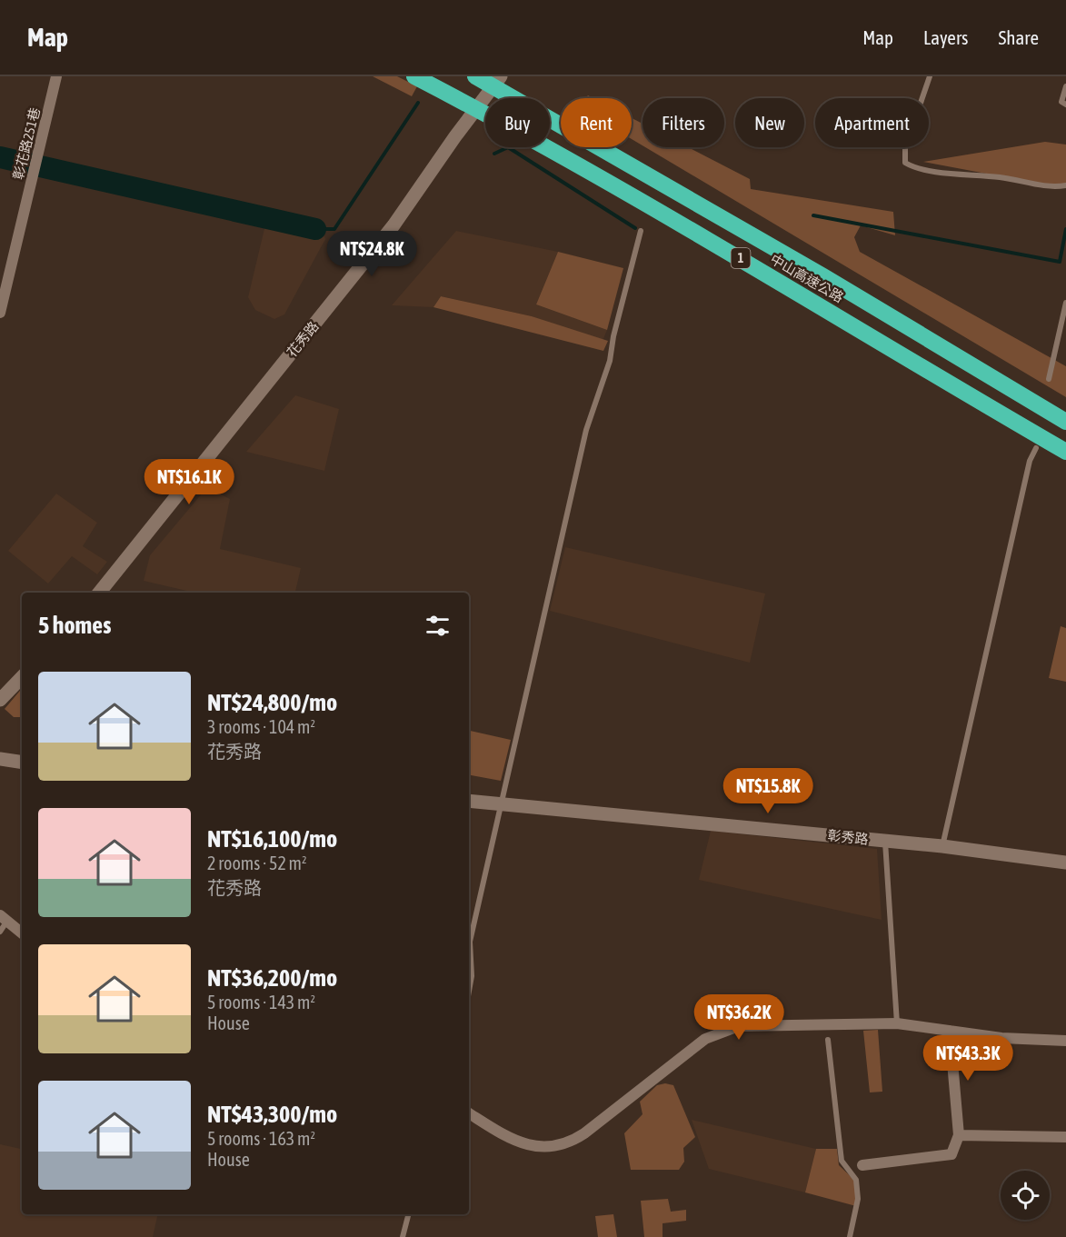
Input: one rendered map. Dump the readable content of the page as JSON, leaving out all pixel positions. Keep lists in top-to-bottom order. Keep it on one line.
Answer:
{"streets":{"highway":["1","中山高速公路"],"street":["彰花路251巷","花秀路","彰秀路"]},"page":{"header":"Map","nav":["Map","Layers","Share"],"chip":["Buy","Rent","Filters","New","Apartment"],"price":["NT$24.8K","NT$16.1K","NT$15.8K","NT$36.2K","NT$43.3K"],"heading":"5 homes","list":[{"name":"NT$24,800/mo","note":"3 rooms · 104 m² · 花秀路"},{"name":"NT$16,100/mo","note":"2 rooms · 52 m² · 花秀路"},{"name":"NT$36,200/mo","note":"5 rooms · 143 m² · House"},{"name":"NT$43,300/mo","note":"5 rooms · 163 m² · House"}]}}
